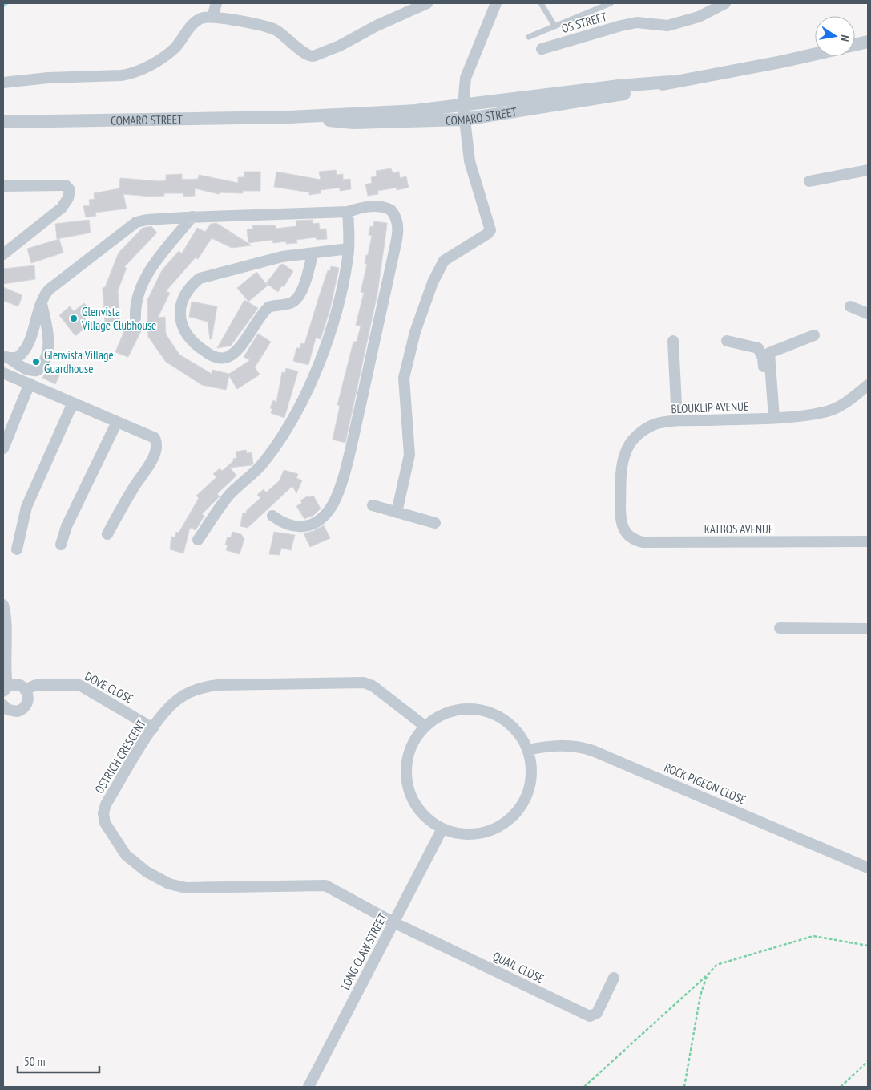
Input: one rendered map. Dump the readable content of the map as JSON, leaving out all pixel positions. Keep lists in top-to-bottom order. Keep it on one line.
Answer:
{"streets":{"street":["OS STREET","COMARO STREET","BLOUKLIP AVENUE","KATBOS AVENUE","DOVE CLOSE","OSTRICH CRESCENT","ROCK PIGEON CLOSE","LONG CLAW STREET","QUAIL CLOSE"]},"crossings":[["BLOUKLIP AVENUE","KATBOS AVENUE"],["DOVE CLOSE","OSTRICH CRESCENT"],["OSTRICH CRESCENT","ROCK PIGEON CLOSE"],["OSTRICH CRESCENT","LONG CLAW STREET"],["OSTRICH CRESCENT","QUAIL CLOSE"],["ROCK PIGEON CLOSE","LONG CLAW STREET"],["LONG CLAW STREET","QUAIL CLOSE"]],"places":["Glenvista Village Clubhouse","Glenvista Village Guardhouse"],"scale_bar":"50 m","north":"right"}
